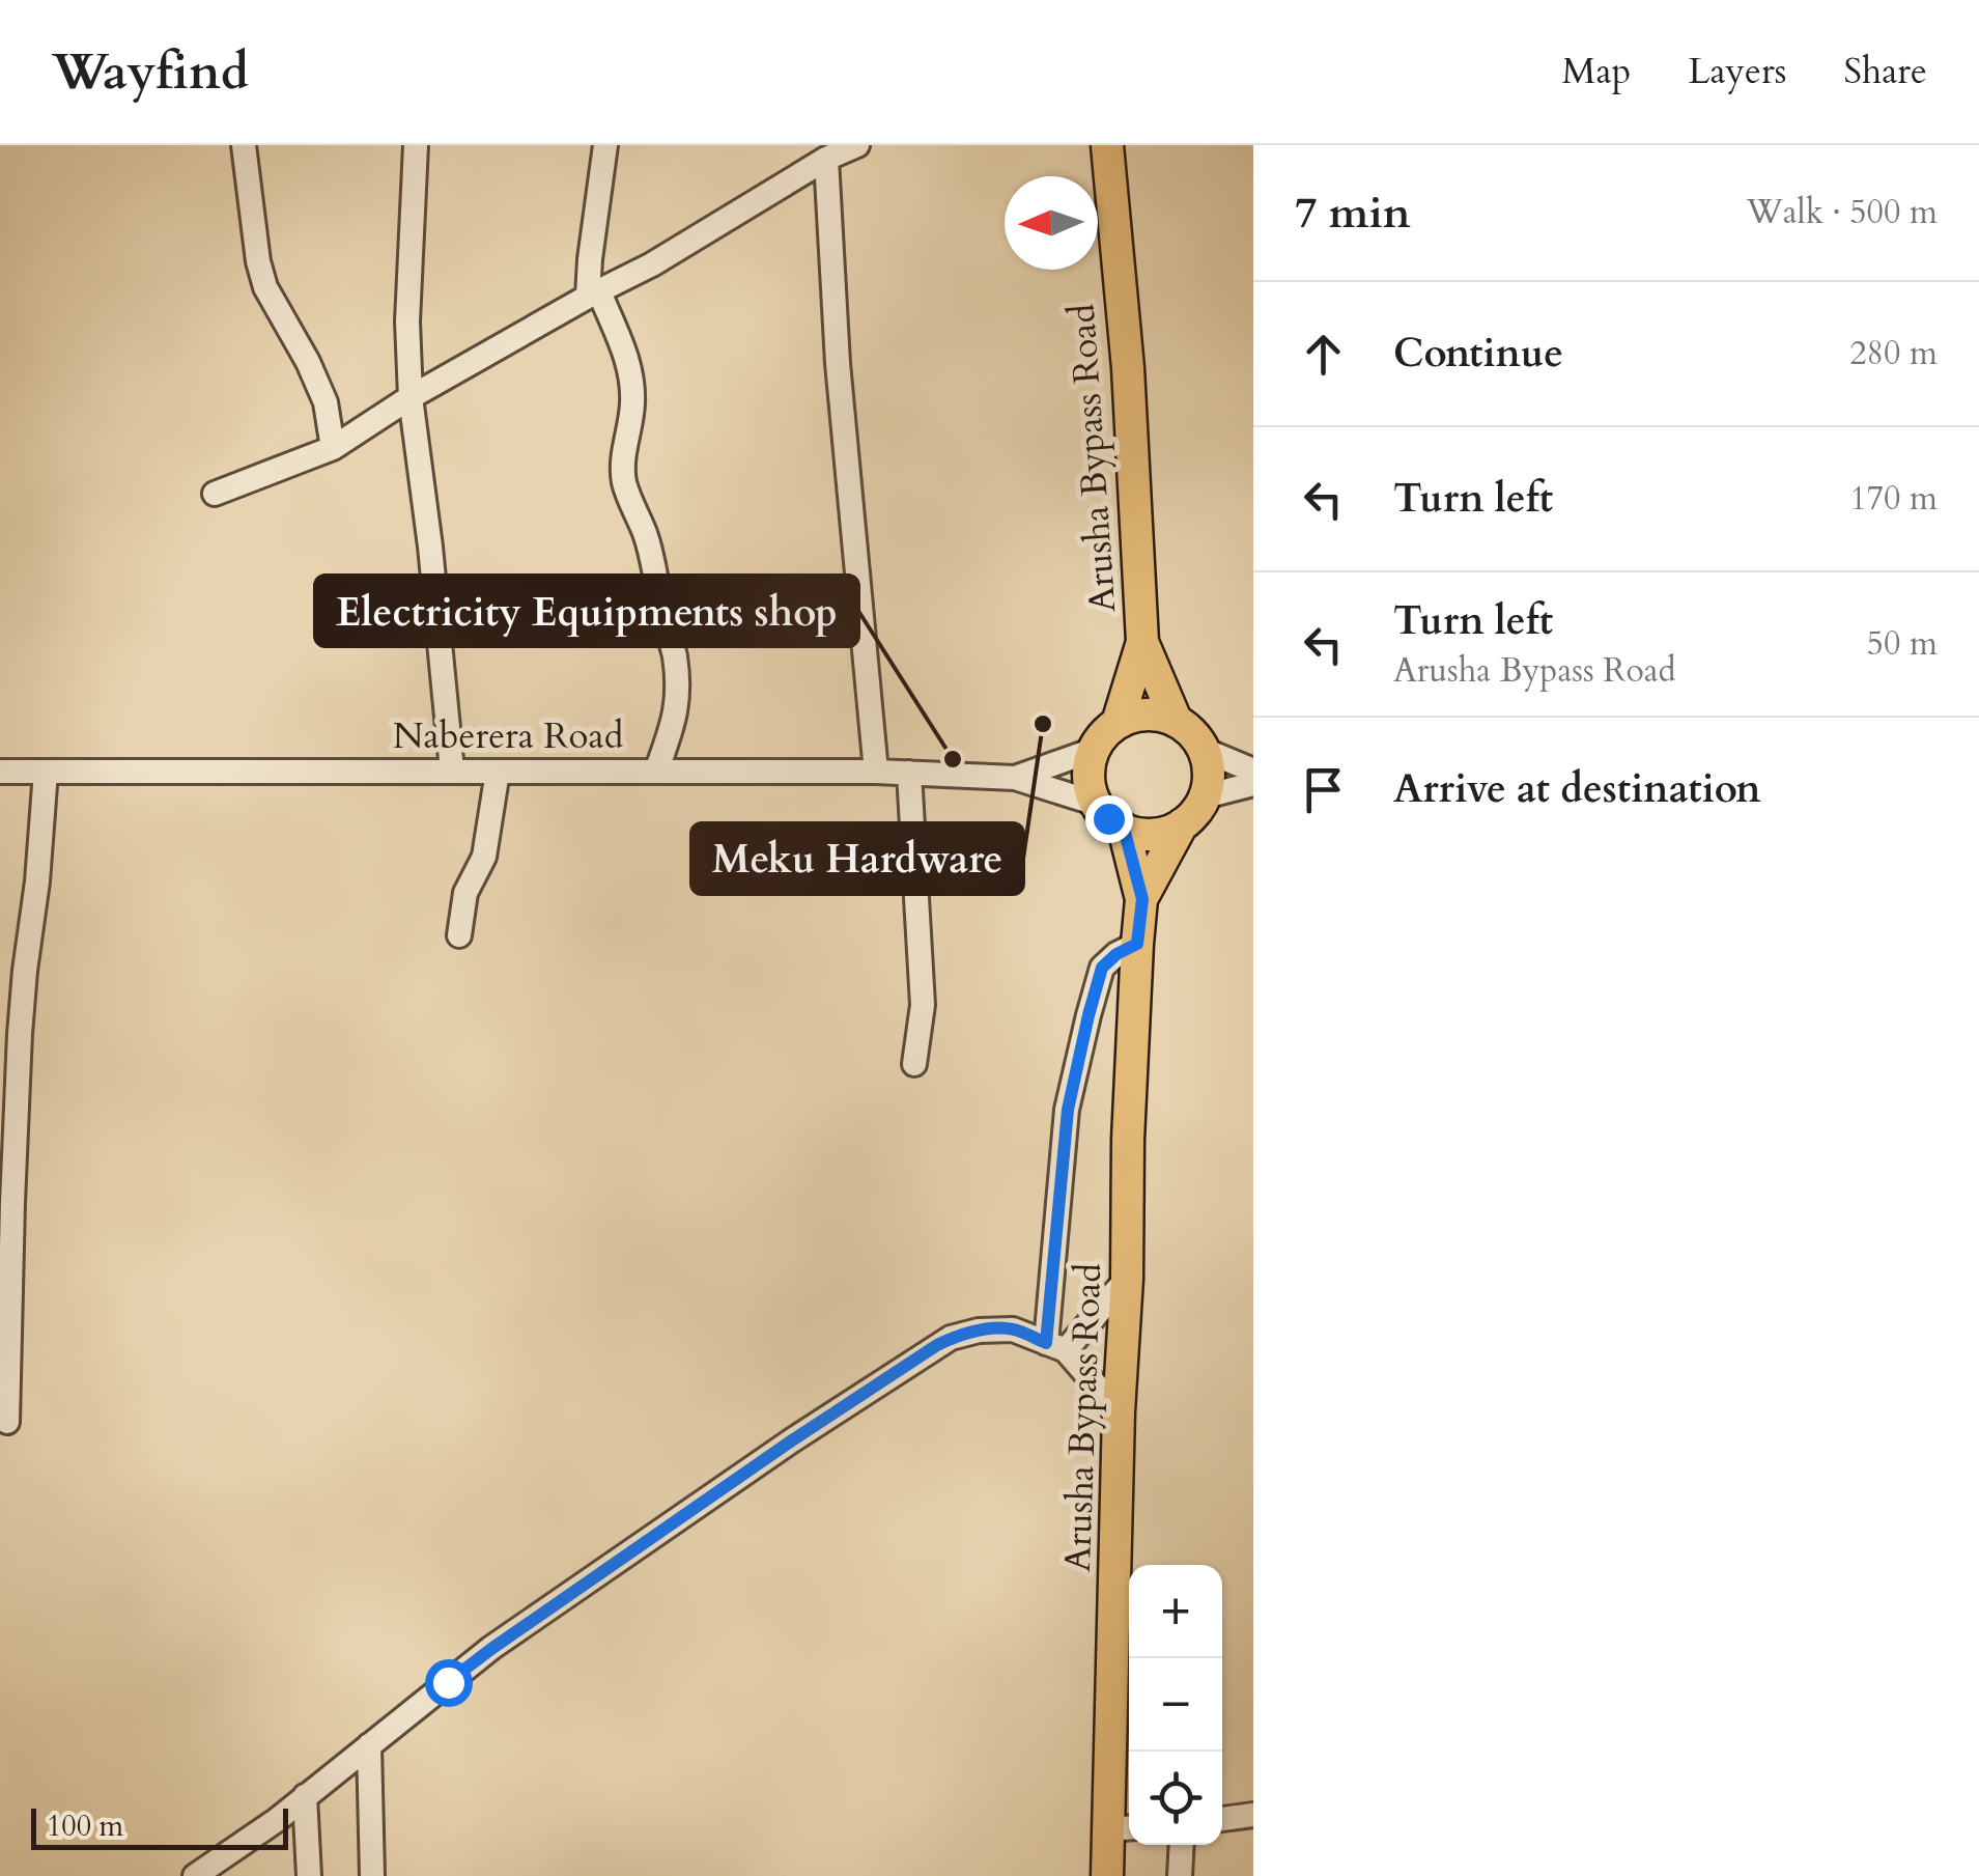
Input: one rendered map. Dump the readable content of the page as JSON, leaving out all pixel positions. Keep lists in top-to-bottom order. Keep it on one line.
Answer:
{"streets":{"main road":["Arusha Bypass Road"],"street":["Naberera Road"]},"crossings":[["Arusha Bypass Road","Naberera Road"]],"places":["Meku Hardware","Electricity Equipments shop"],"scale_bar":"100 m","north":"left","page":{"header":"Wayfind","nav":["Map","Layers","Share"],"heading":["7 min","Walk · 500 m"],"list":[["Continue","280 m"],["Turn left","170 m"],["Turn left","Arusha Bypass Road","50 m"],"Arrive at destination"],"map_buttons":["+","−"],"scale":"100 m"}}
